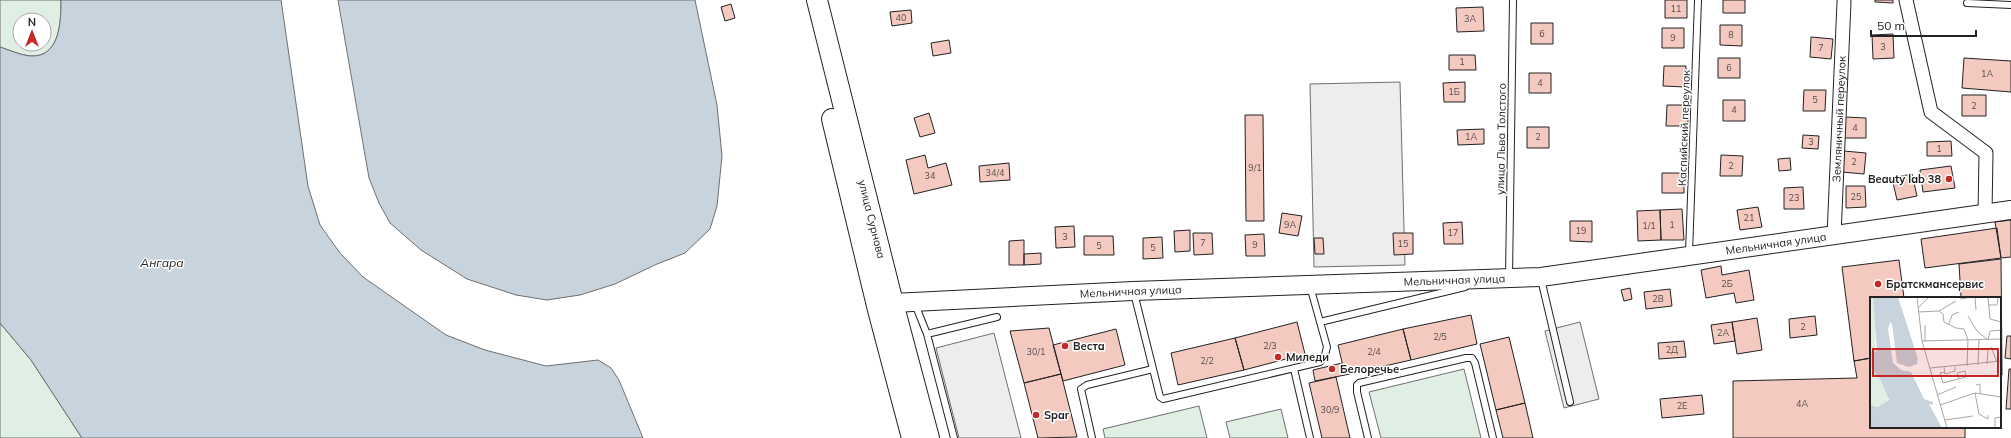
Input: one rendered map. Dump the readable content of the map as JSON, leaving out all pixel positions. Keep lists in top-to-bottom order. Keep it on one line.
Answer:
{"streets":{"main road":["улица Сурнова"],"street":["Земляничный переулок","Мельничная улица"],"lane":["Каспийский переулок","улица Льва Толстого"]},"crossings":[["Земляничный переулок","Мельничная улица"],["Каспийский переулок","Мельничная улица"],["улица Льва Толстого","Мельничная улица"],["улица Сурнова","Мельничная улица"]],"water":["Ангара"],"places":["Beauty lab 38","Братскмансервис","Веста","Миледи","Белоречье","Spar"],"house_numbers":["11","40","3А","6","8","9","3","7","1","6","1А","4","1Б","5","2","4","4","1А","2","3","1","2","2","9/1","34/4","34","25","23","21","9А","1","1/1","19","17","3","7","15","9","5","5","2Б","2В","2","2А","2/5","2/3","2Д","30/1","2/4","2/2","4А","2Е","30/9"],"scale_bar":"50 m","north":"top"}
